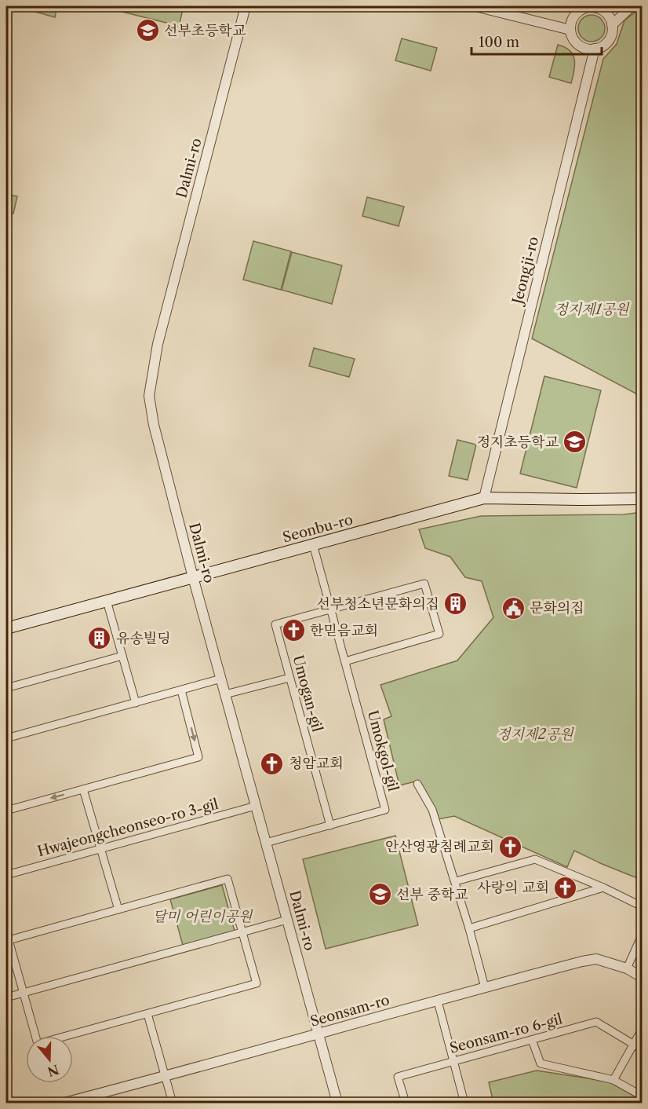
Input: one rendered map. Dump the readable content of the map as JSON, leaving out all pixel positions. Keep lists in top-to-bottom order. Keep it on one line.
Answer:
{"streets":{"main road":["Seonbu-ro"],"street":["Dalmi-ro","Jeongji-ro","Umogan-gil","Umokgol-gil","Hwajeongcheonseo-ro 3-gil","Seonsam-ro","Seonsam-ro 6-gil"]},"crossings":[["Dalmi-ro","Seonbu-ro"],["Dalmi-ro","Umokgol-gil"],["Dalmi-ro","Hwajeongcheonseo-ro 3-gil"],["Dalmi-ro","Seonsam-ro"],["Jeongji-ro","Seonbu-ro"],["Seonbu-ro","Umokgol-gil"],["Umogan-gil","Umokgol-gil"]],"parks":["정지제1공원","정지제2공원","달미 어린이공원"],"places":{"school or university":["선부초등학교","정지초등학교","선부 중학교"],"building":["선부청소년문화의집","유송빌딩"],"public building":["문화의집"],"church":["한믿음교회","청암교회","안산영광침례교회","사랑의 교회"]},"scale_bar":"100 m","north":"bottom"}
